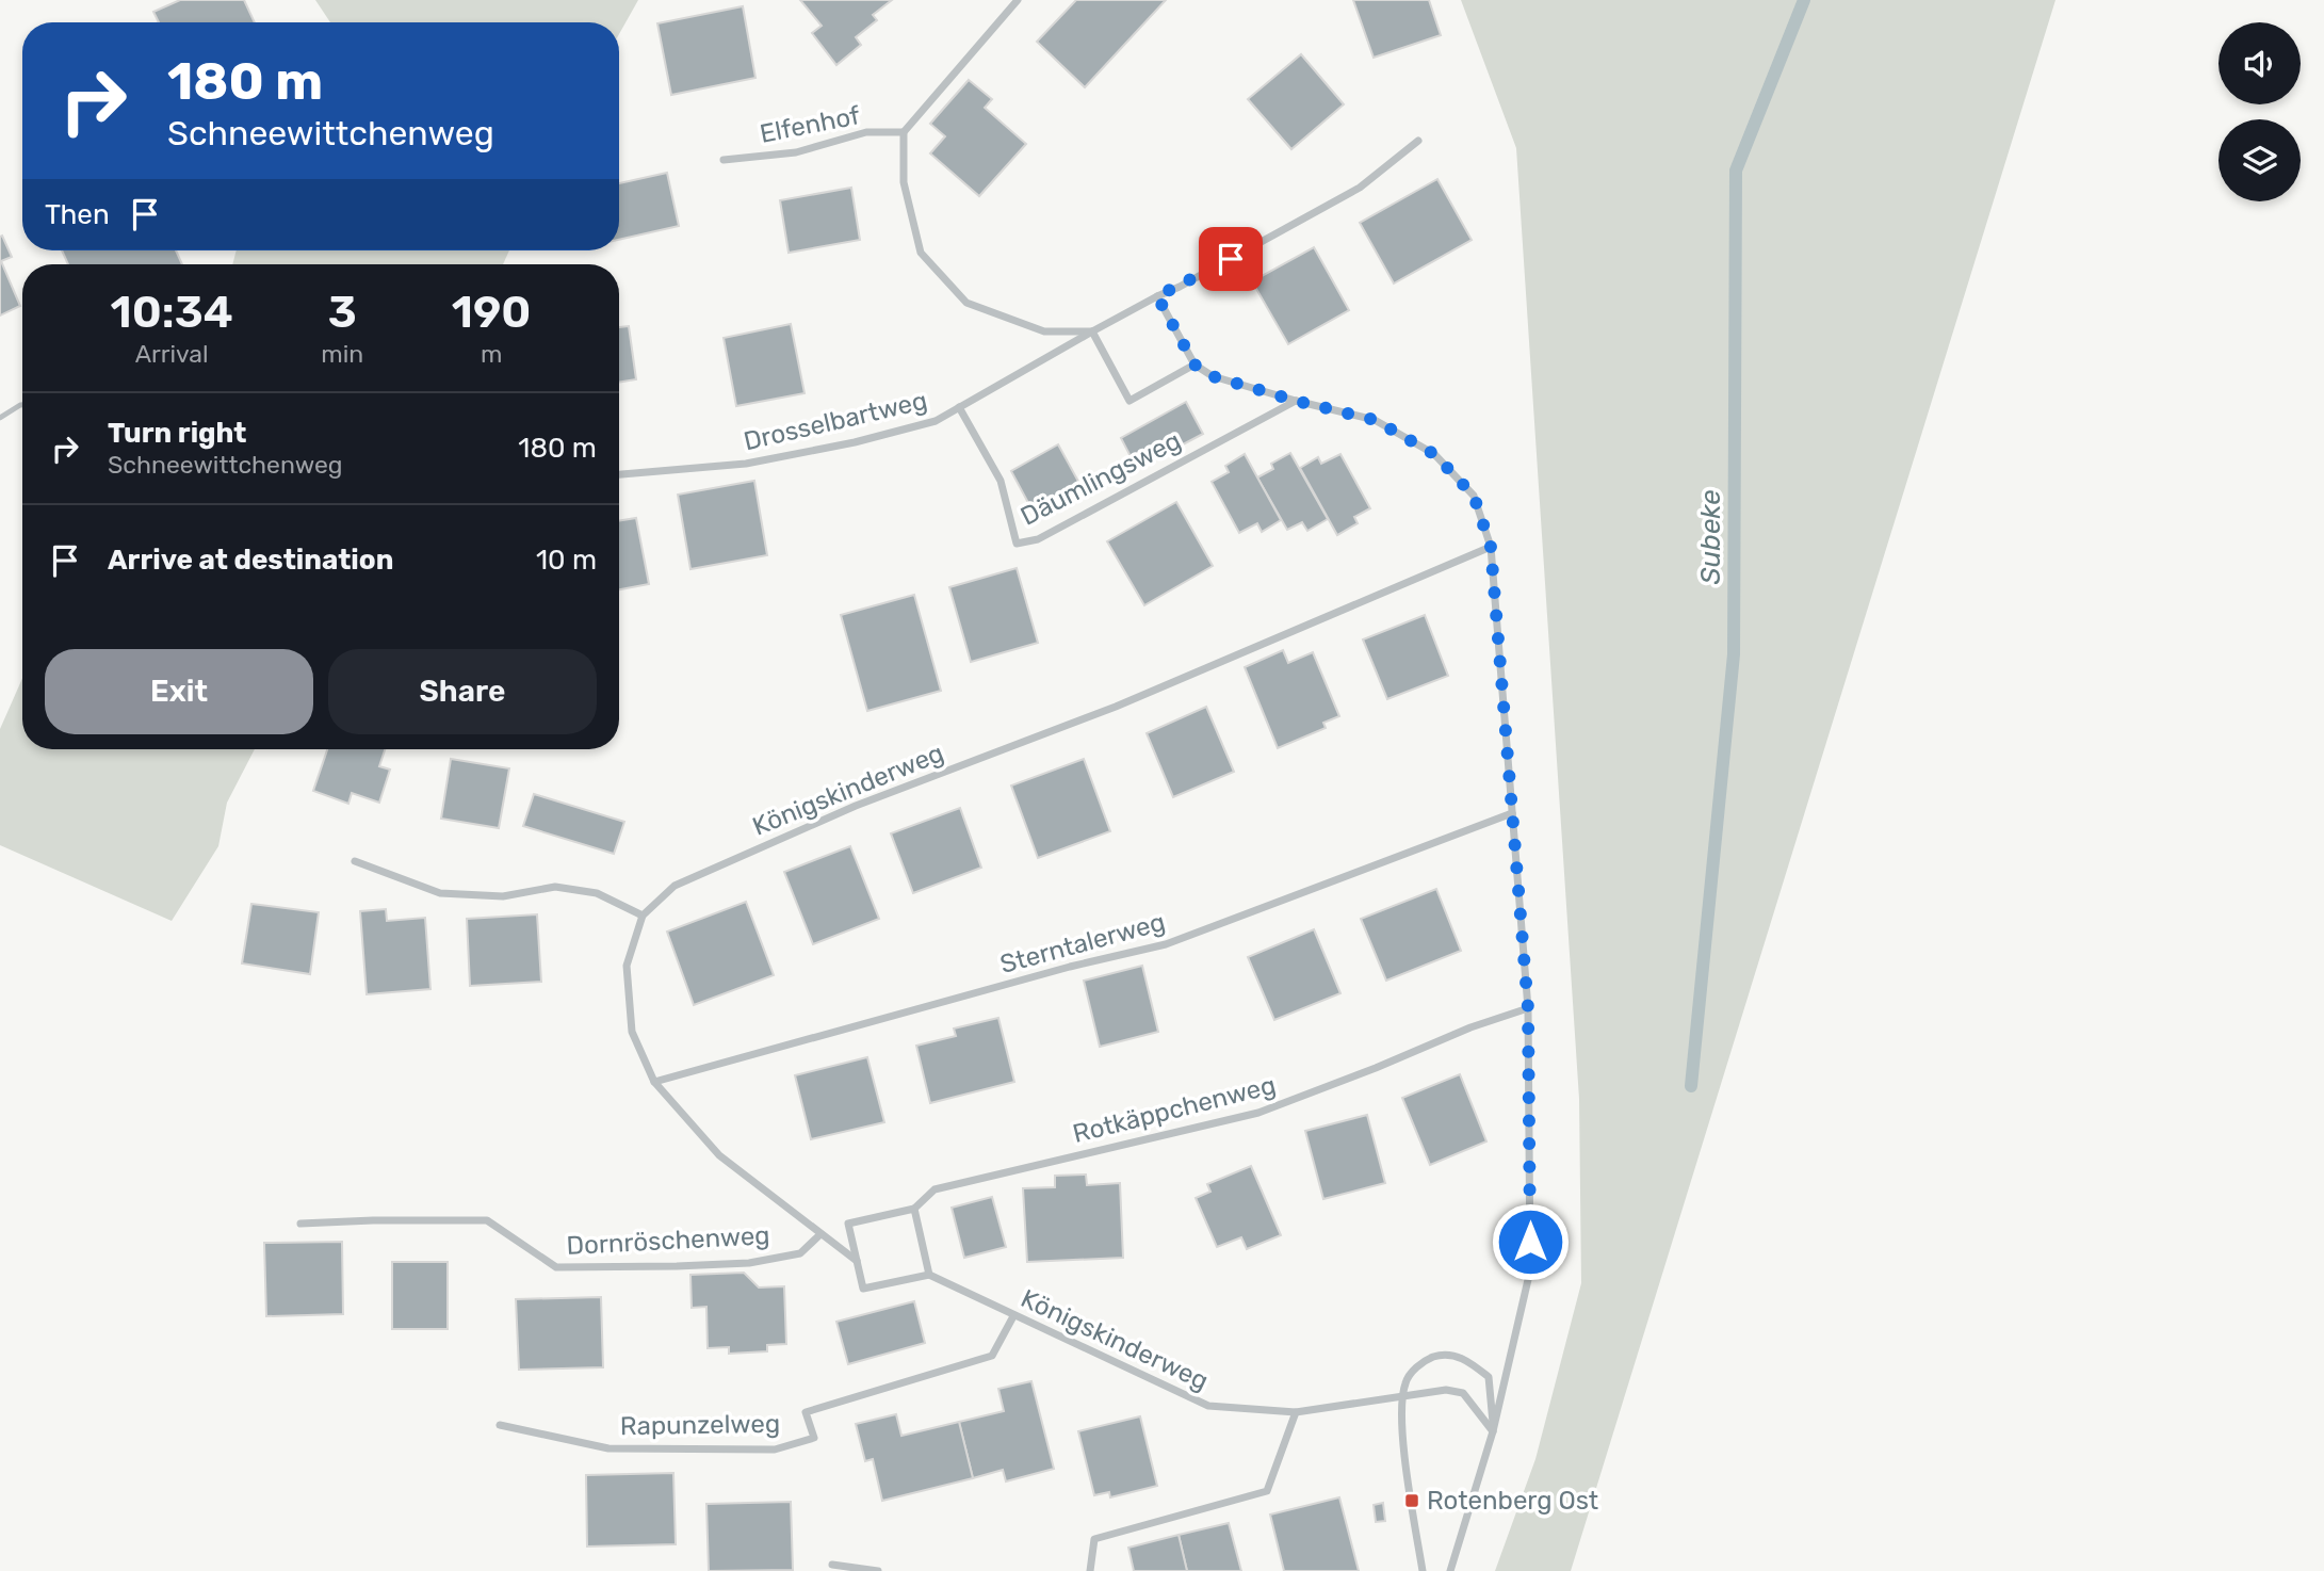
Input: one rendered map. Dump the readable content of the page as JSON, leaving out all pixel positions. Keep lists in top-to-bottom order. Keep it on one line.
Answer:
{"streets":{"street":["Elfenhof","Drosselbartweg","Däumlingsweg","Königskinderweg","Sterntalerweg","Rotkäppchenweg","Dornröschenweg","Rapunzelweg"]},"crossings":[["Drosselbartweg","Däumlingsweg"],["Königskinderweg","Sterntalerweg"],["Königskinderweg","Rotkäppchenweg"],["Königskinderweg","Dornröschenweg"],["Königskinderweg","Rapunzelweg"]],"water":["Subeke"],"places":{"transit":["Rotenberg Ost"]},"page":{"turn":["180 m","Schneewittchenweg"],"then":"Then","eta":["10:34","Arrival","3","min","190","m"],"list":[{"name":"Turn right","note":"Schneewittchenweg","value":"180 m"},{"name":"Arrive at destination","value":"10 m"}],"buttons":["Exit","Share"]}}
